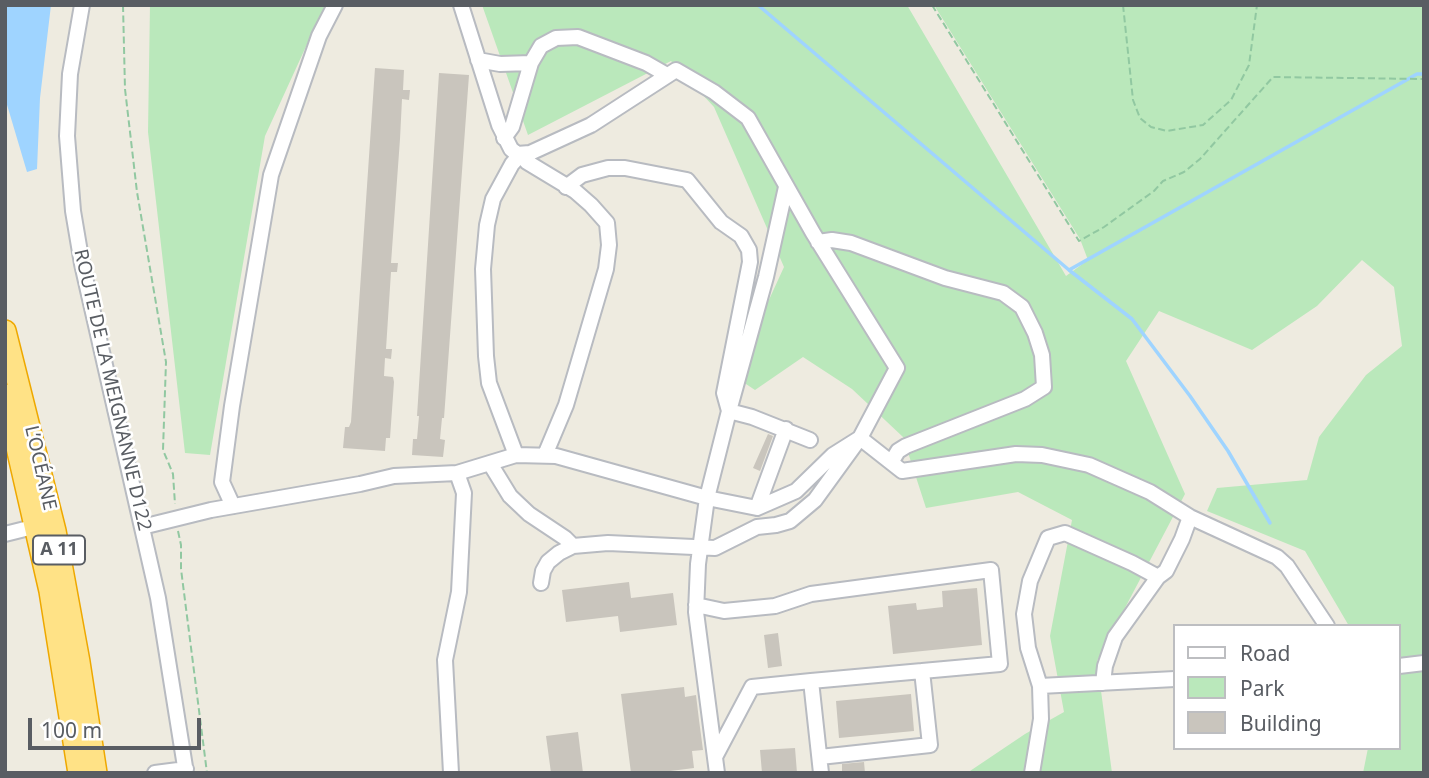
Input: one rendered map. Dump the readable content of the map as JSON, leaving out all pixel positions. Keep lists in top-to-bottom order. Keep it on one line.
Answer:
{"streets":{"highway":["L’OCÉANE","A 11"],"street":["ROUTE DE LA MEIGNANNE D122"]},"legend":["Road","Park","Building"],"scale_bar":"100 m"}
